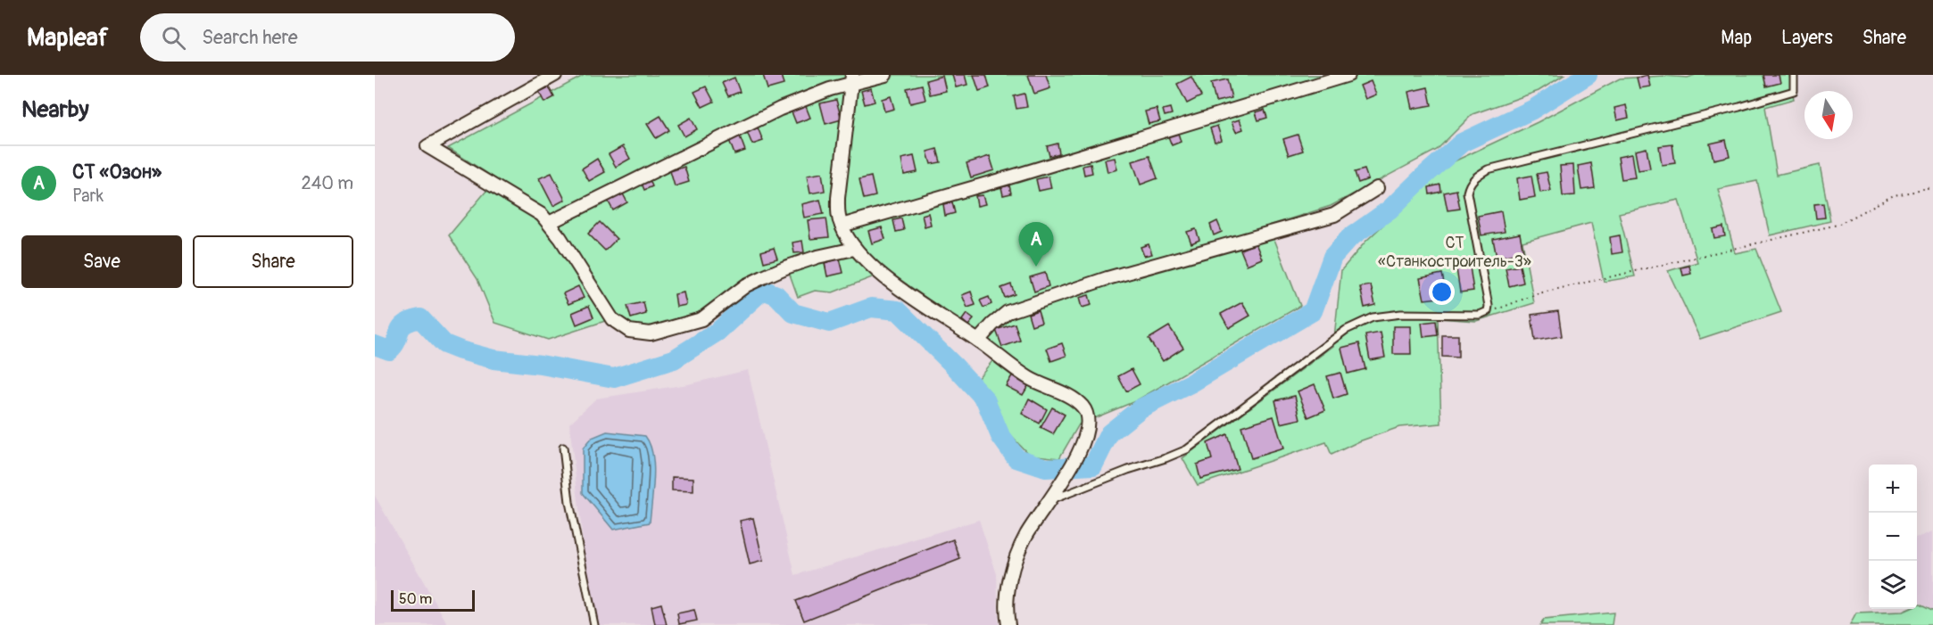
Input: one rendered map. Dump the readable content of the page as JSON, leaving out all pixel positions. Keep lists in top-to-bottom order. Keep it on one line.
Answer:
{"parks":["СТ «Станкостроитель-3»"],"scale_bar":"50 m","north":"bottom","page":{"header":"Mapleaf","search":"Search here","nav":["Map","Layers","Share"],"heading":"Nearby","list":[{"mark":"A","name":"СТ «Озон»","note":"Park","value":"240 m"}],"buttons":["Save","Share"],"pins":"A","map_buttons":["+","−"],"scale":"50 m"}}
